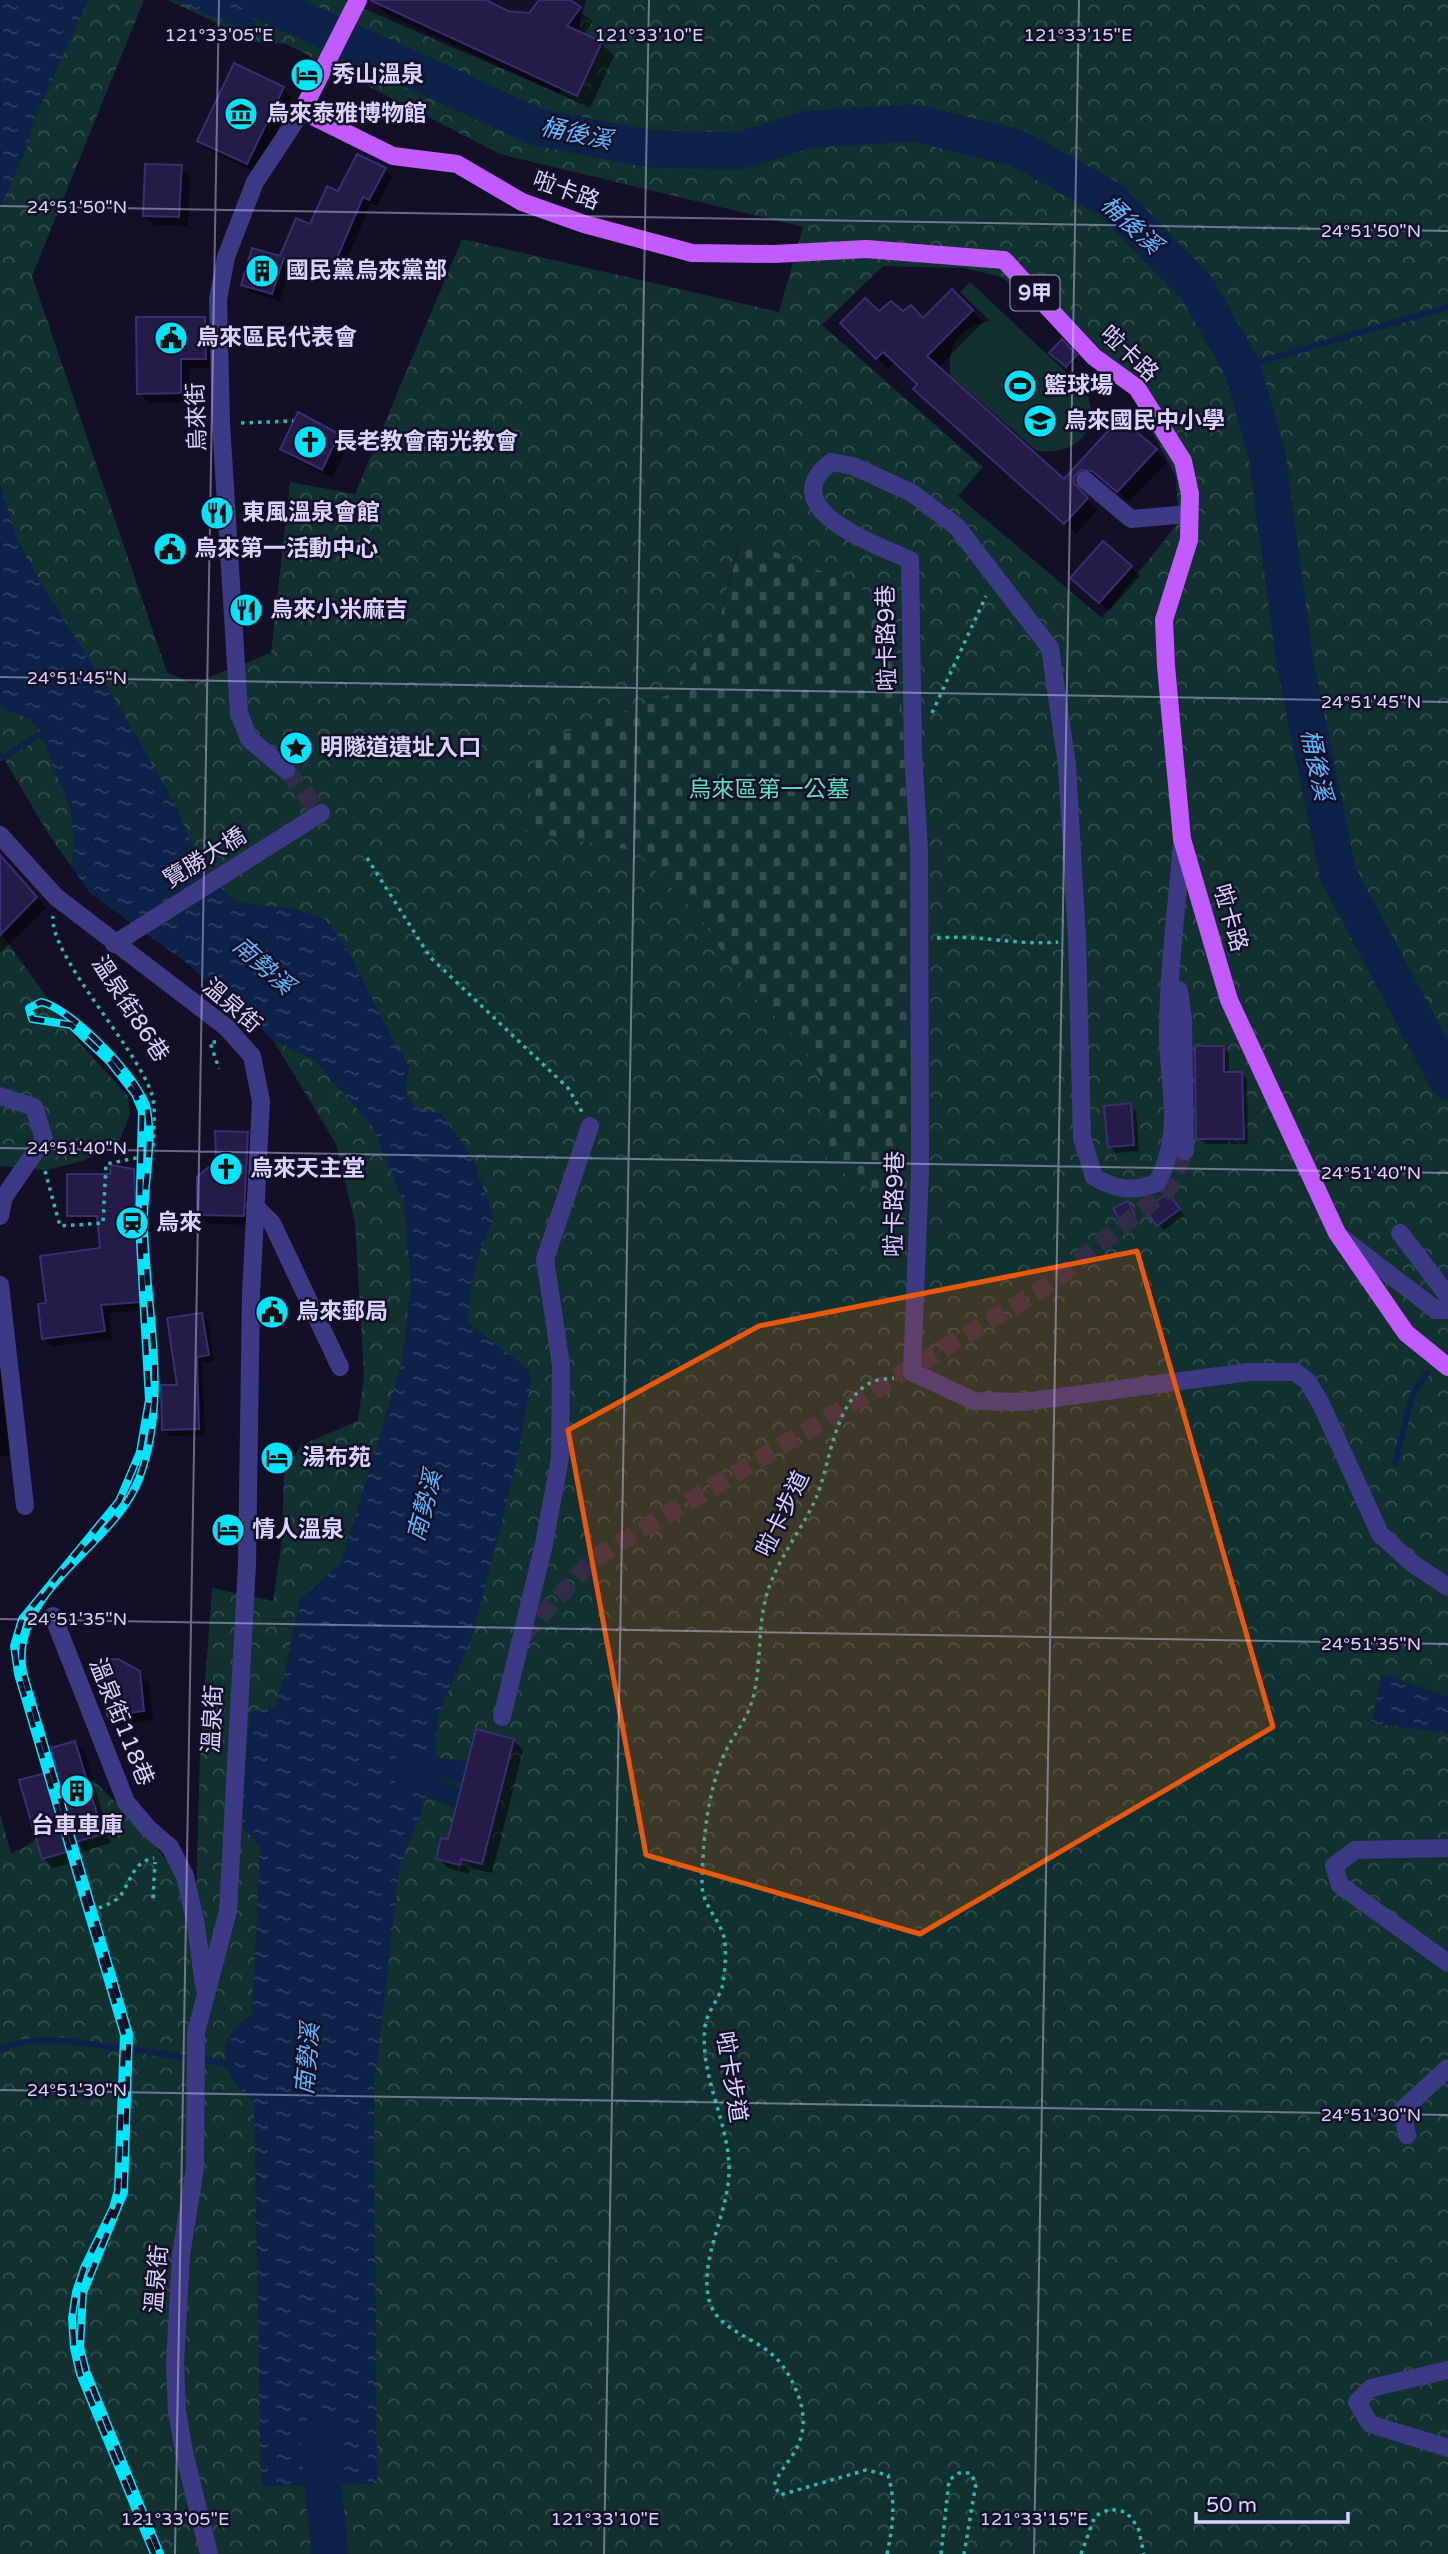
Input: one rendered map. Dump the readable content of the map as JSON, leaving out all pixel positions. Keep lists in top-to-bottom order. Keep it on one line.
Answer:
{"streets":{"main road":["啦卡路","9甲","烏來街"],"street":["啦卡路9巷","覽勝大橋","溫泉街","溫泉街118巷"],"path":["溫泉街86巷","啦卡步道"]},"crossings":[["啦卡路","烏來街"],["啦卡路","啦卡路9巷"],["啦卡路9巷","啦卡步道"],["覽勝大橋","溫泉街"],["溫泉街","溫泉街86巷"],["溫泉街","溫泉街118巷"]],"water":["桶後溪","南勢溪"],"parks":["烏來區第一公墓"],"places":{"hotel":["秀山溫泉","湯布苑","情人溫泉"],"museum":["烏來泰雅博物館"],"building":["國民黨烏來黨部","台車車庫"],"public building":["烏來區民代表會","烏來第一活動中心","烏來郵局"],"sports":["籃球場"],"school or university":["烏來國民中小學"],"church":["長老教會南光教會","烏來天主堂"],"restaurant":["東風溫泉會館","烏來小米麻吉"],"place":["明隧道遺址入口"],"station":["烏來"]},"scale_bar":"50 m","coordinates":["121°33'05\"E","121°33'10\"E","121°33'15\"E","24°51'50\"N","24°51'45\"N","24°51'40\"N","24°51'35\"N","24°51'30\"N"]}
